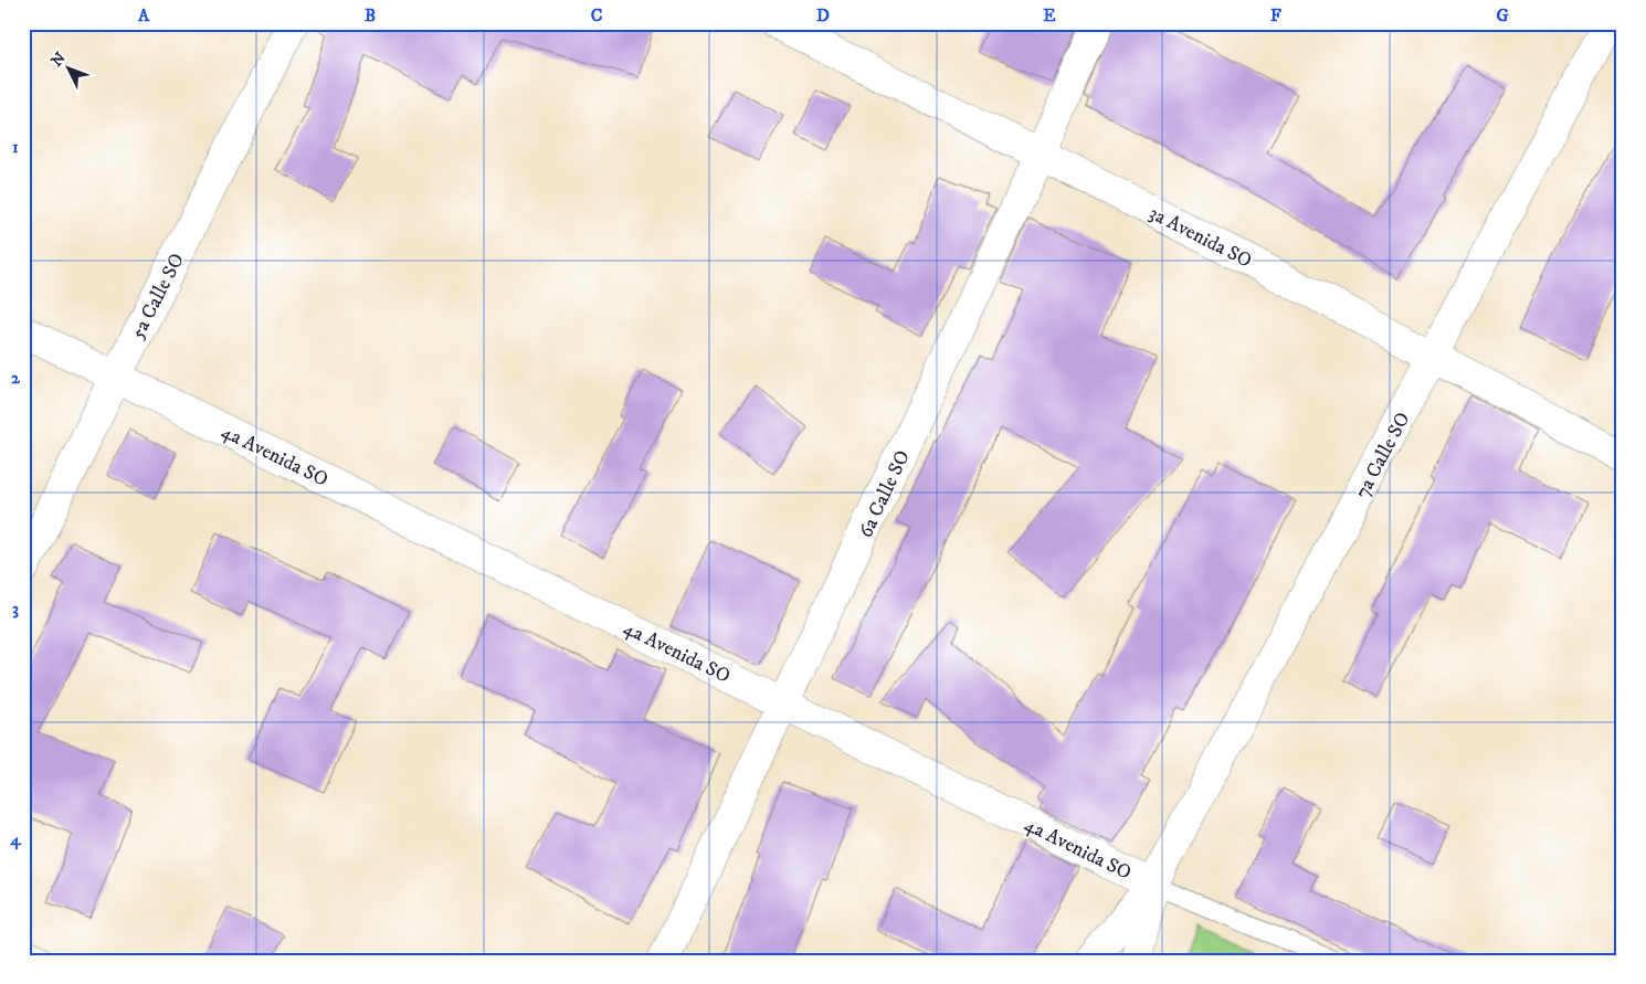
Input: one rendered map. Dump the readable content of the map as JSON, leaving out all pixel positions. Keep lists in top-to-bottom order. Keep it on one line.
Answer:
{"streets":{"street":["3a Avenida SO","5a Calle SO","4a Avenida SO","7a Calle SO","6a Calle SO"]},"crossings":[["3a Avenida SO","7a Calle SO"],["3a Avenida SO","6a Calle SO"],["5a Calle SO","4a Avenida SO"],["4a Avenida SO","7a Calle SO"],["4a Avenida SO","6a Calle SO"]],"north":"top left","grid":{"columns":["A","B","C","D","E","F","G"],"rows":["1","2","3","4"]}}
